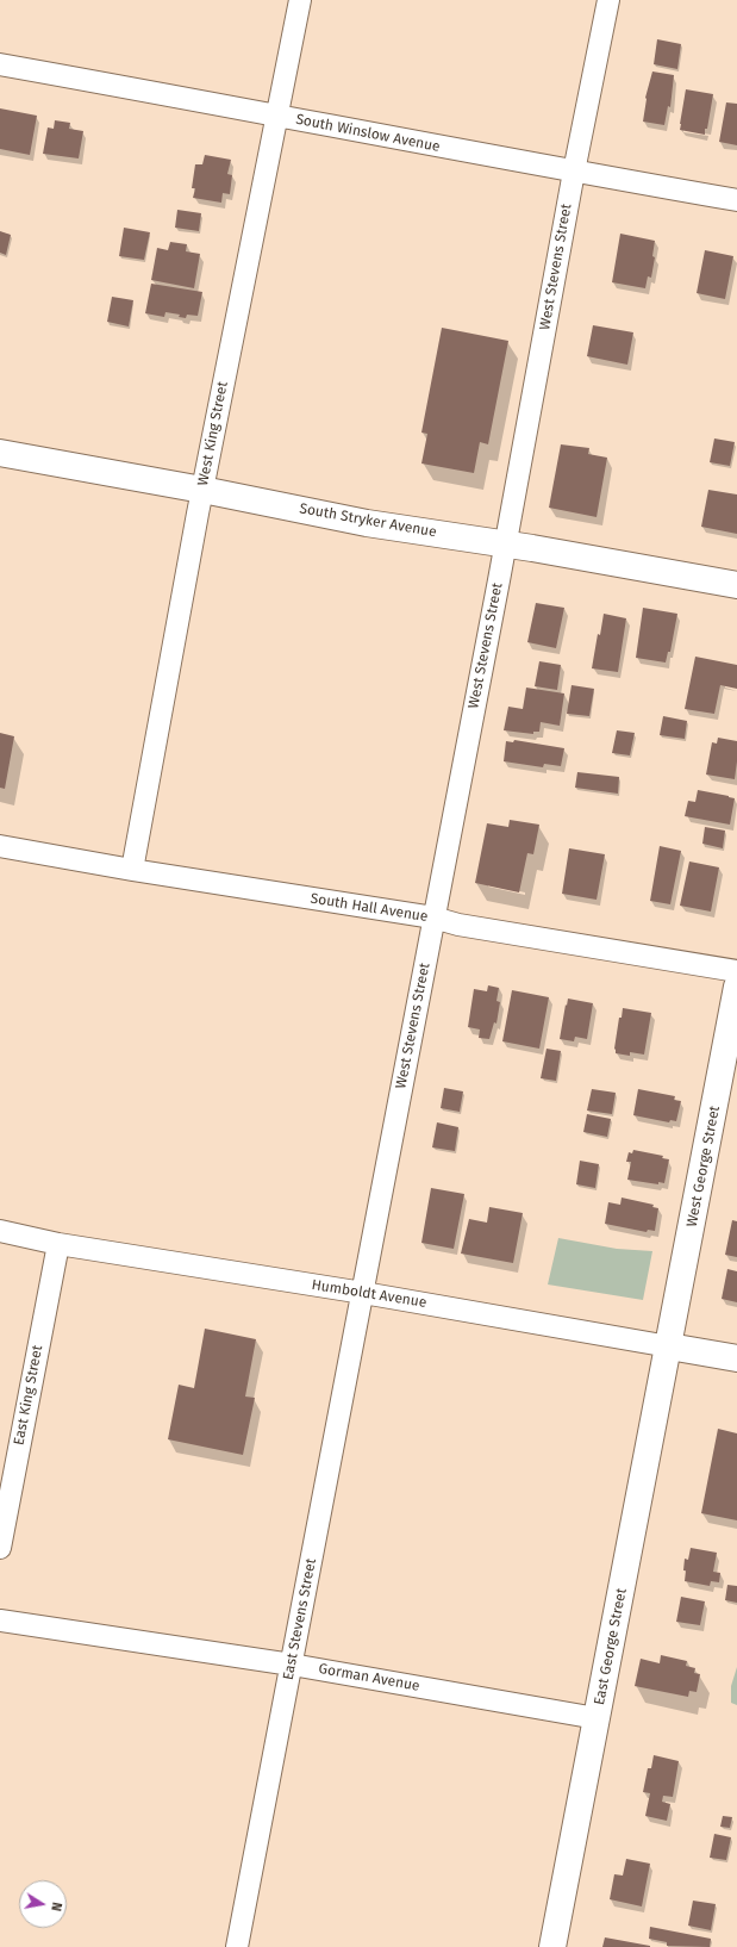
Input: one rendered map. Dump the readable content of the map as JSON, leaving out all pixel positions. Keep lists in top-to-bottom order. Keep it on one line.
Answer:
{"streets":{"street":["South Winslow Avenue","West Stevens Street","West King Street","South Stryker Avenue","South Hall Avenue","West George Street","Humboldt Avenue","East King Street","East Stevens Street","East George Street","Gorman Avenue"]},"crossings":[["South Winslow Avenue","West Stevens Street"],["South Winslow Avenue","West King Street"],["West Stevens Street","South Stryker Avenue"],["West Stevens Street","South Hall Avenue"],["West Stevens Street","Humboldt Avenue"],["West Stevens Street","East Stevens Street"],["West King Street","South Stryker Avenue"],["West King Street","South Hall Avenue"],["West George Street","Humboldt Avenue"],["West George Street","East George Street"],["Humboldt Avenue","East King Street"],["Humboldt Avenue","East Stevens Street"],["Humboldt Avenue","East George Street"],["East Stevens Street","Gorman Avenue"],["East George Street","Gorman Avenue"]],"north":"right"}
